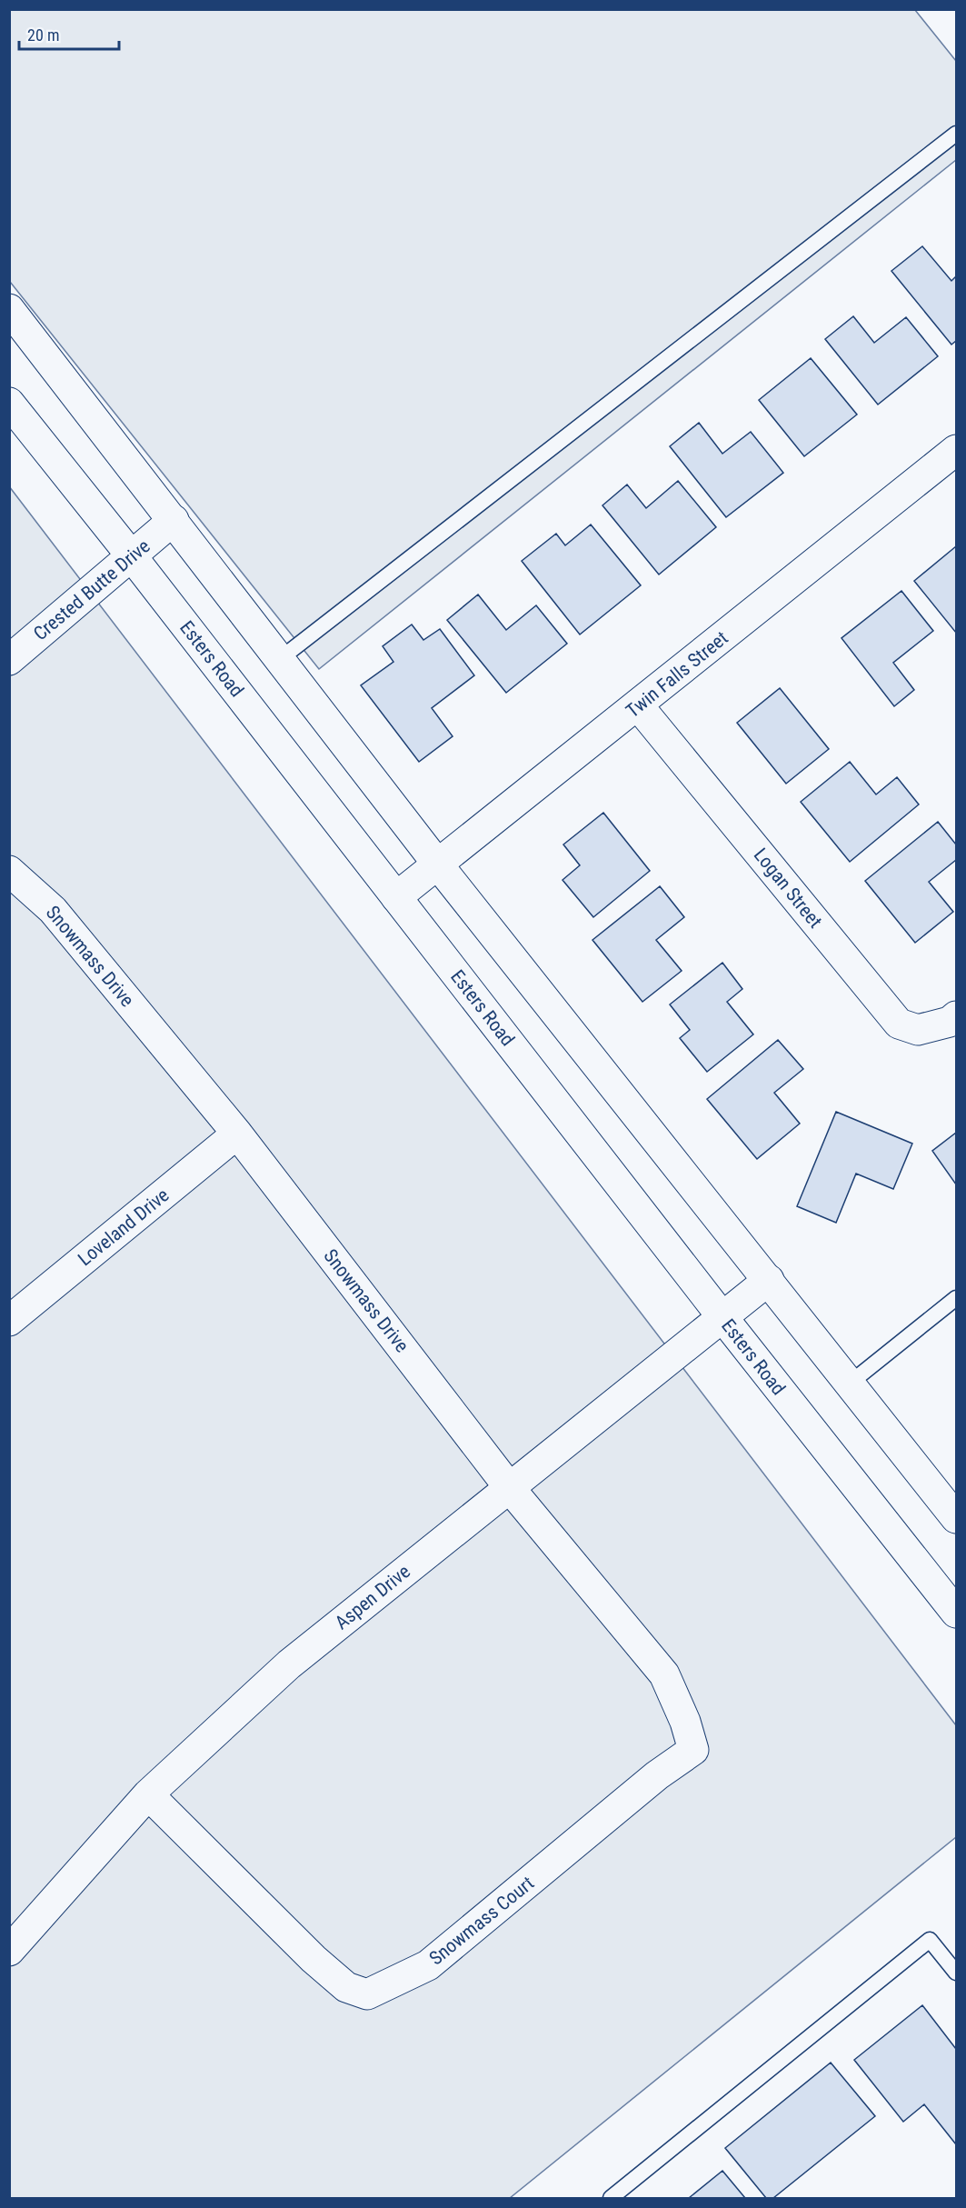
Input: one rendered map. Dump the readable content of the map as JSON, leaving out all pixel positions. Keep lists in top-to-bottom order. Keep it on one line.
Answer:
{"streets":{"street":["Crested Butte Drive","Esters Road","Twin Falls Street","Logan Street","Snowmass Drive","Loveland Drive","Aspen Drive","Snowmass Court"]},"crossings":[["Crested Butte Drive","Esters Road"],["Esters Road","Twin Falls Street"],["Esters Road","Aspen Drive"],["Twin Falls Street","Logan Street"],["Snowmass Drive","Loveland Drive"],["Snowmass Drive","Aspen Drive"],["Snowmass Drive","Snowmass Court"],["Aspen Drive","Snowmass Court"]],"scale_bar":"20 m"}
